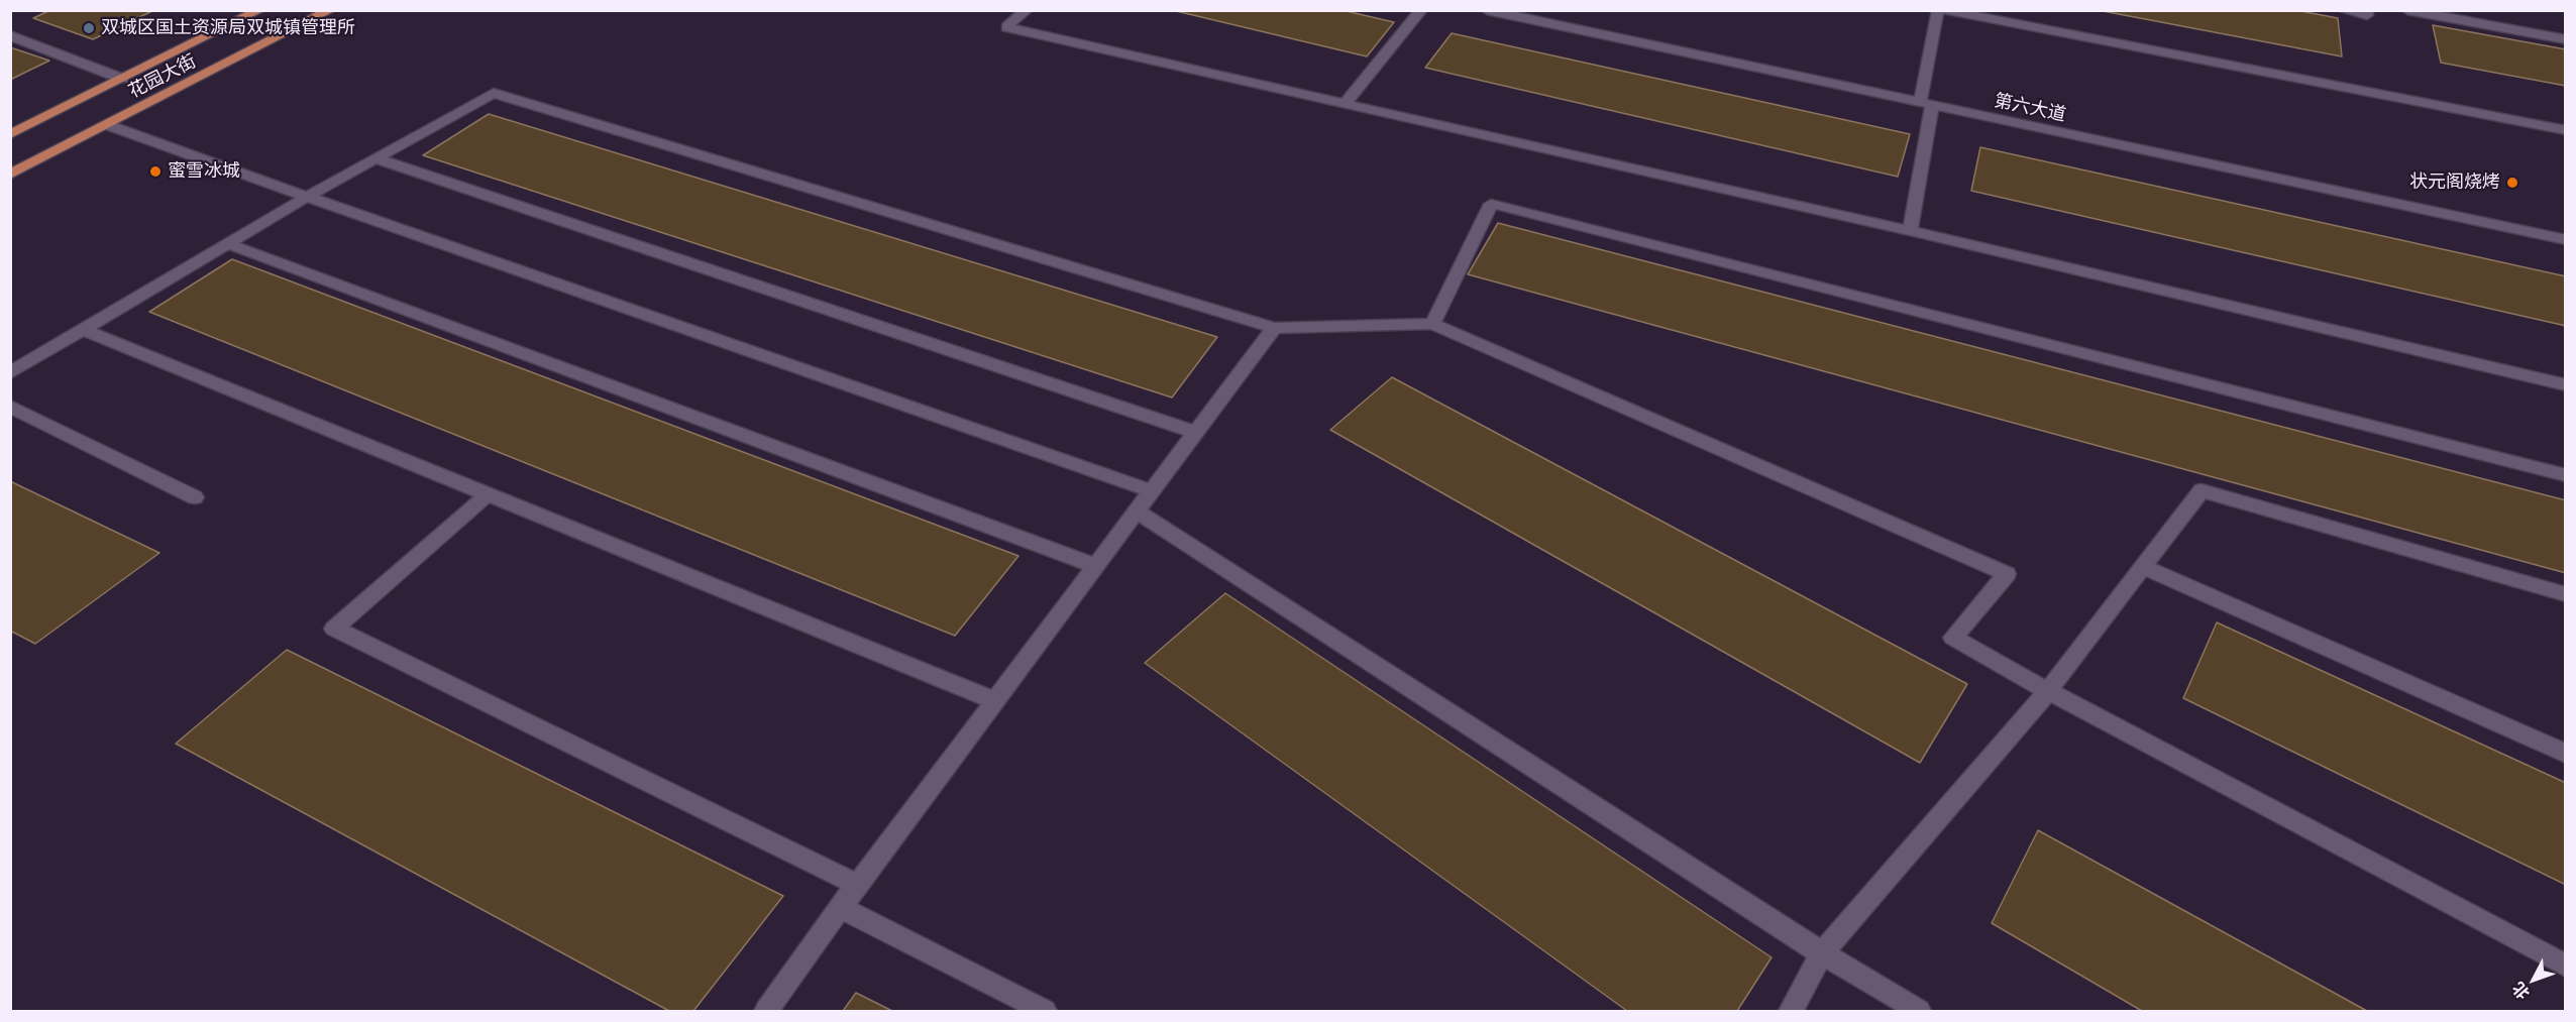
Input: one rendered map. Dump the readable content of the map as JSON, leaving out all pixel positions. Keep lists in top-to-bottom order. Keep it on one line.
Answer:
{"streets":{"main road":["花园大街"],"street":["第六大道"]},"places":["双城区国土资源局双城镇管理所","蜜雪冰城","状元阁烧烤"],"north":"bottom left"}
